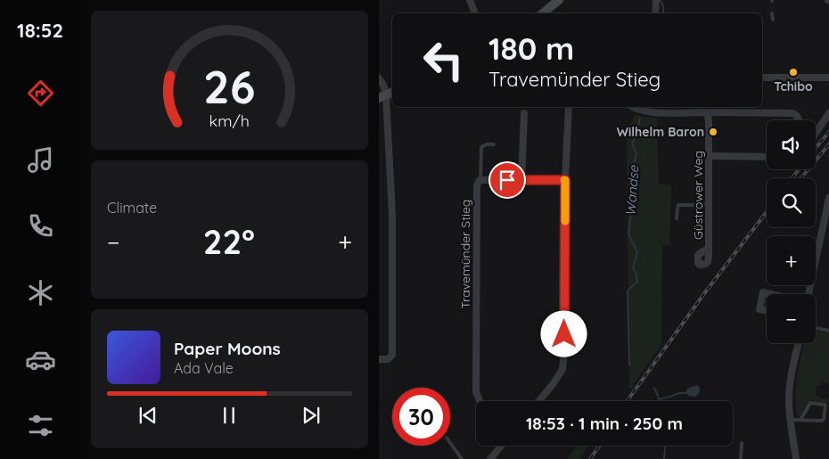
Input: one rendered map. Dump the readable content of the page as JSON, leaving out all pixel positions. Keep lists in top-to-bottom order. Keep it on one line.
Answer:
{"streets":{"street":["Güstrower Weg","Travemünder Stieg"]},"water":["Wandse"],"places":["Tchibo","Wilhelm Baron"],"page":{"tabs":"18:52","turn":["180 m","Travemünder Stieg"],"map_buttons":["+","−"],"tile":"Climate","heat":["−","22°","+"],"song":["Paper Moons","Ada Vale"],"limit":"30","trip":"18:53 · 1 min · 250 m","gauge":["26","km/h"]}}
